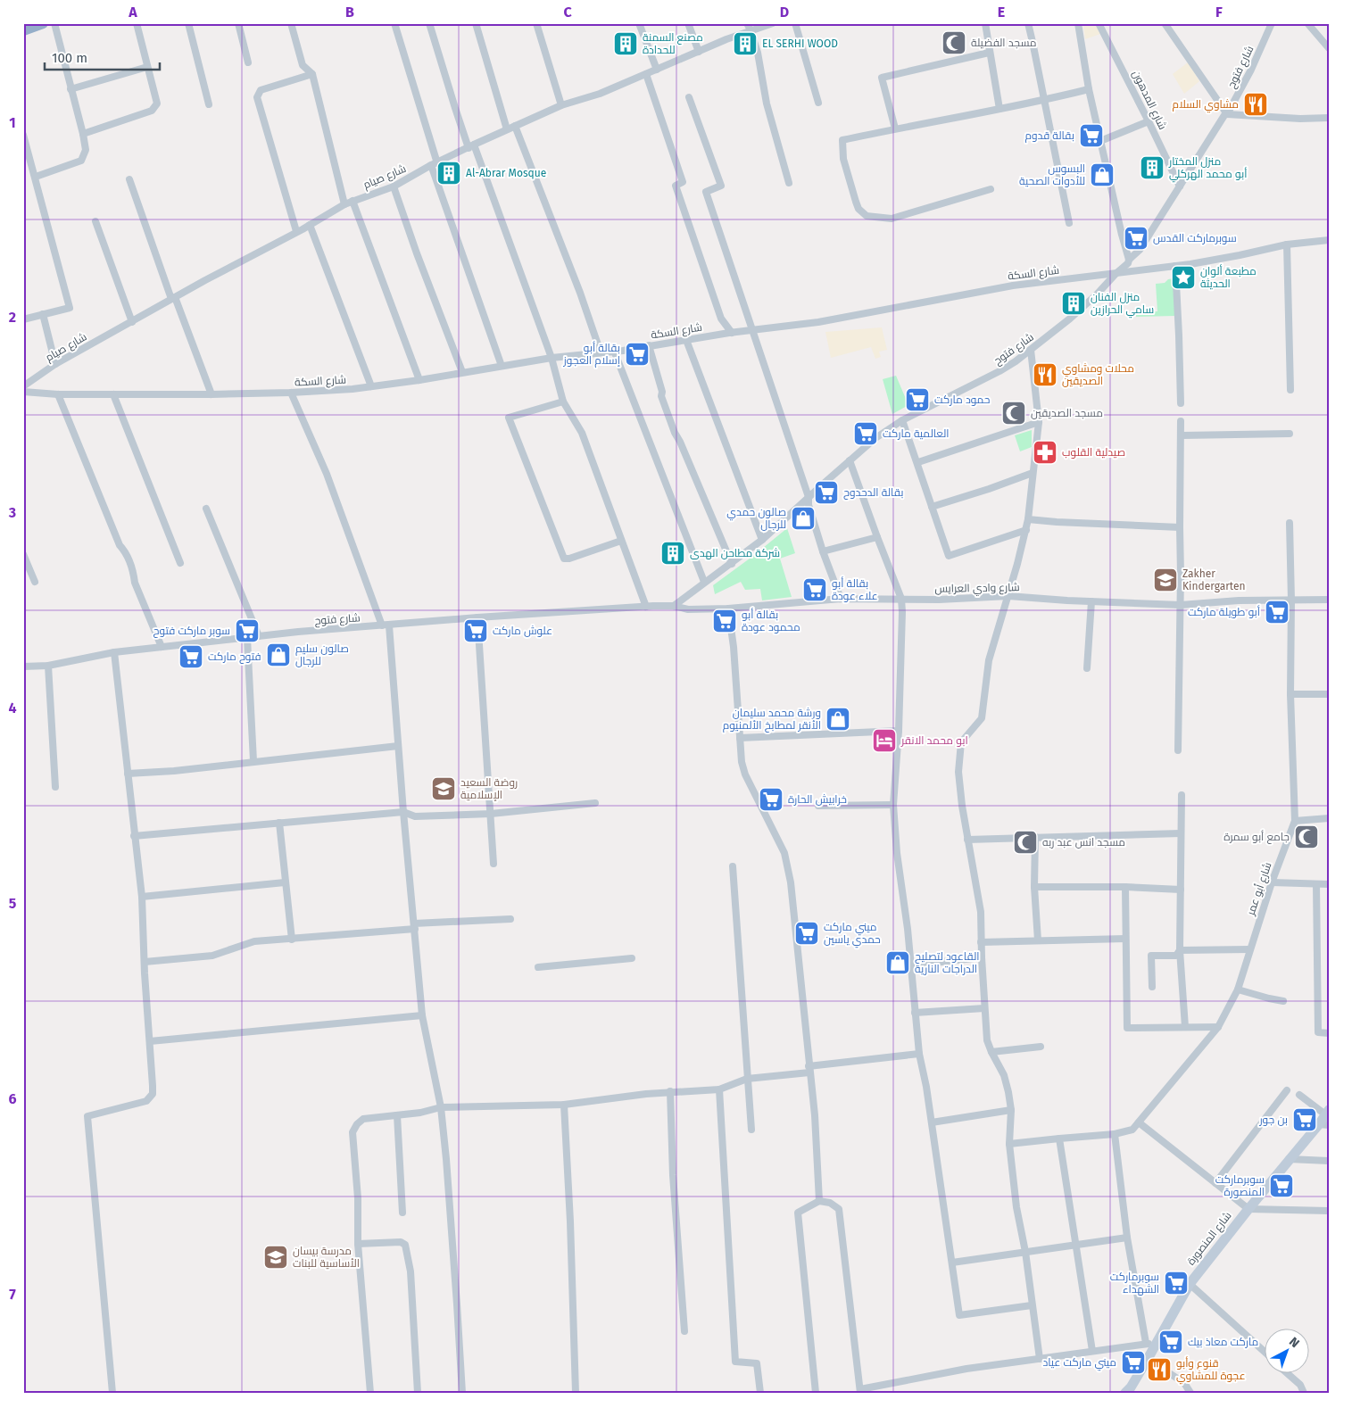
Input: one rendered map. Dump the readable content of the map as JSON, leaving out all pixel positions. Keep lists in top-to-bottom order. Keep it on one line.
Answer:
{"streets":{"main road":["شارع المنصورة"],"street":["شارع فتوح","شارع المدهون","شارع صيام","شارع السكة","شارع وادي العرايس","شارع أبو عمر"]},"crossings":[["شارع فتوح","شارع المدهون"],["شارع فتوح","شارع السكة"],["شارع فتوح","شارع وادي العرايس"],["شارع وادي العرايس","شارع أبو عمر"]],"places":{"mosque":["مسجد الفضيلة","مسجد الصديقين","جامع أبو سمرة","مسجد انس عبد ربه"],"building":["مصنع السمنة للحدادة","EL SERHI WOOD","منزل المختار أبو محمد الهركلي","Al-Abrar Mosque","منزل الفنان سامي الحرازين","شركة مطاحن الهدى"],"restaurant":["مشاوي السلام","محلات ومشاوي الصديقين","قنوع وأبو عجوة للمشاوي"],"supermarket":["بقالة قدوم","سوبرماركت القدس","بقالة أبو إسلام العجوز","حمود ماركت","العالمية ماركت","بقالة الدحدوح","بقالة أبو علاء عودة","أبو طويلة ماركت","بقالة أبو محمود عودة","سوبر ماركت فتوح","علوش ماركت","فتوح ماركت","خرابيش الحارة","ميني ماركت حمدي ياسين","بن جور","سوبرماركت المنصورة","سوبرماركت الشهداء","ماركت معاذ بيك","ميني ماركت عياد"],"shop":["البسوس للأدوات الصحية","صالون حمدي للرجال","صالون سليم للرجال","ورشة محمد سليمان الأنقر لمطابخ الألمنيوم","القاعود لتصليح الدراجات النارية"],"place":["مطبعة ألوان الحديثة"],"pharmacy":["صيدلية القلوب"],"school or university":["Zakher Kindergarten","روضة السعيد الإسلامية","مدرسة بيسان الأساسية للبنات"],"hotel":["ابو محمد الانقر"]},"scale_bar":"100 m","north":"top right","grid":{"columns":["A","B","C","D","E","F"],"rows":["1","2","3","4","5","6","7"]}}
